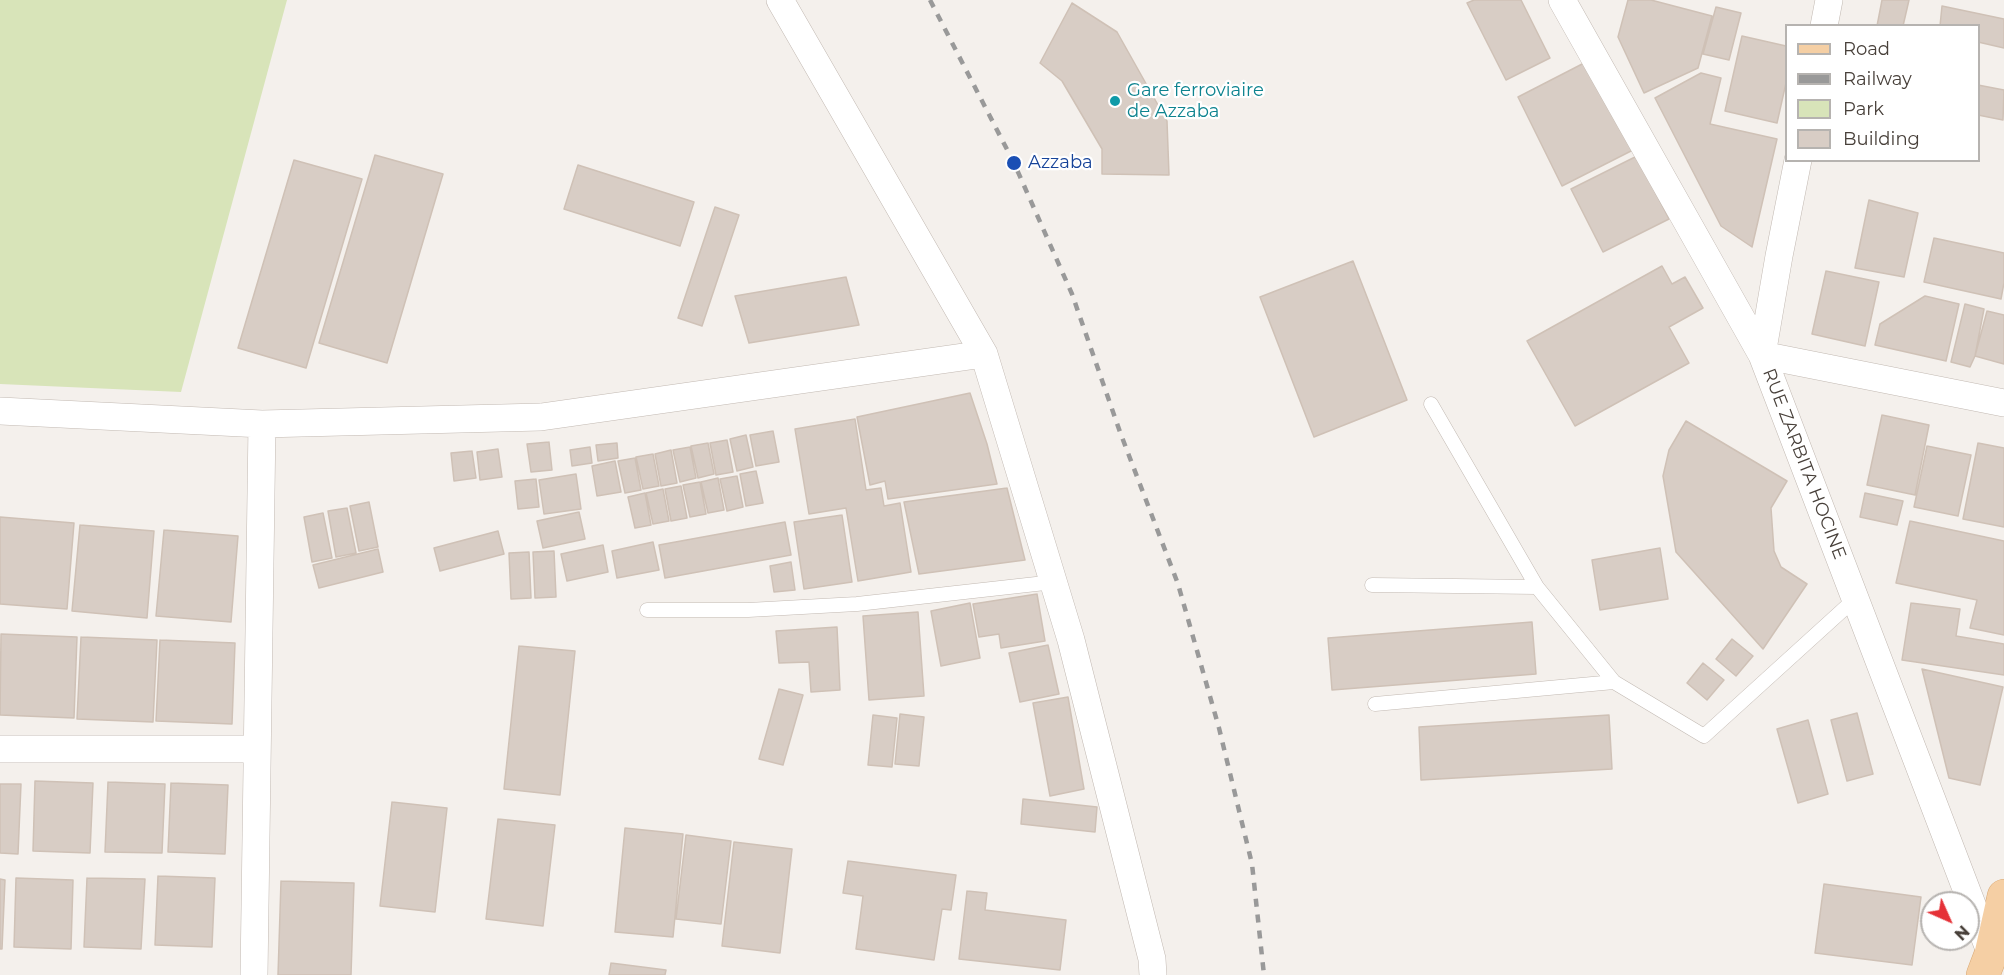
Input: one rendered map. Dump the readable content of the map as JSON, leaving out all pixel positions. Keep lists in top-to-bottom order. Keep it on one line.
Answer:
{"streets":{"street":["RUE ZARBITA HOCINE"]},"places":["Gare ferroviaire de Azzaba","Azzaba"],"legend":["Road","Railway","Park","Building"],"north":"bottom right"}
